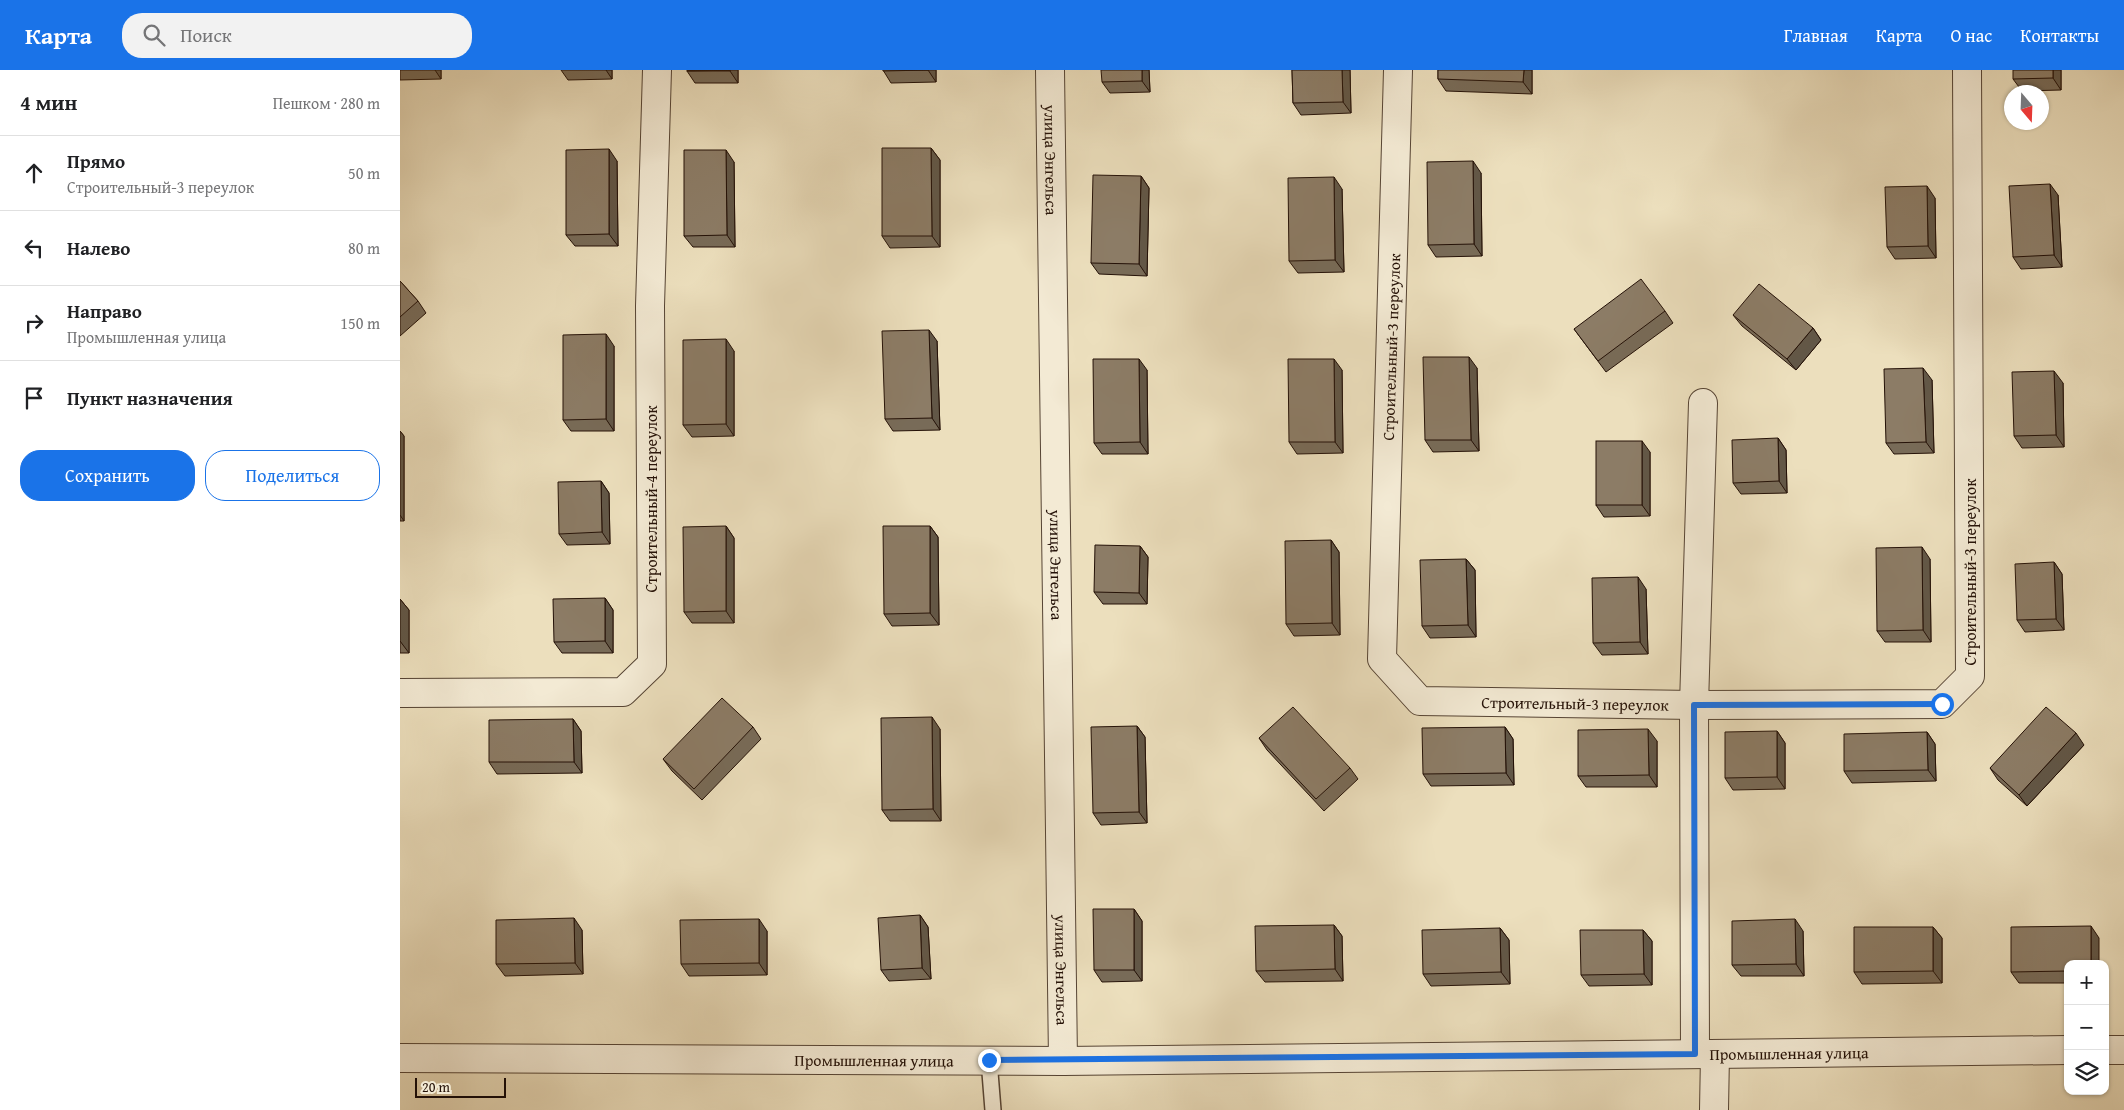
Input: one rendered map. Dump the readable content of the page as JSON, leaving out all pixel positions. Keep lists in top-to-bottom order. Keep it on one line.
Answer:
{"streets":{"street":["улица Энгельса","Строительный-3 переулок","Строительный-4 переулок","Промышленная улица"]},"crossings":[["улица Энгельса","Промышленная улица"]],"scale_bar":"20 m","north":"bottom","page":{"header":"Карта","search":"Поиск","nav":["Главная","Карта","О нас","Контакты"],"heading":["4 мин","Пешком · 280 m"],"list":[["Прямо","Строительный-3 переулок","50 m"],["Налево","80 m"],["Направо","Промышленная улица","150 m"],"Пункт назначения"],"buttons":["Сохранить","Поделиться"],"map_buttons":["+","−"],"scale":"20 m"}}
